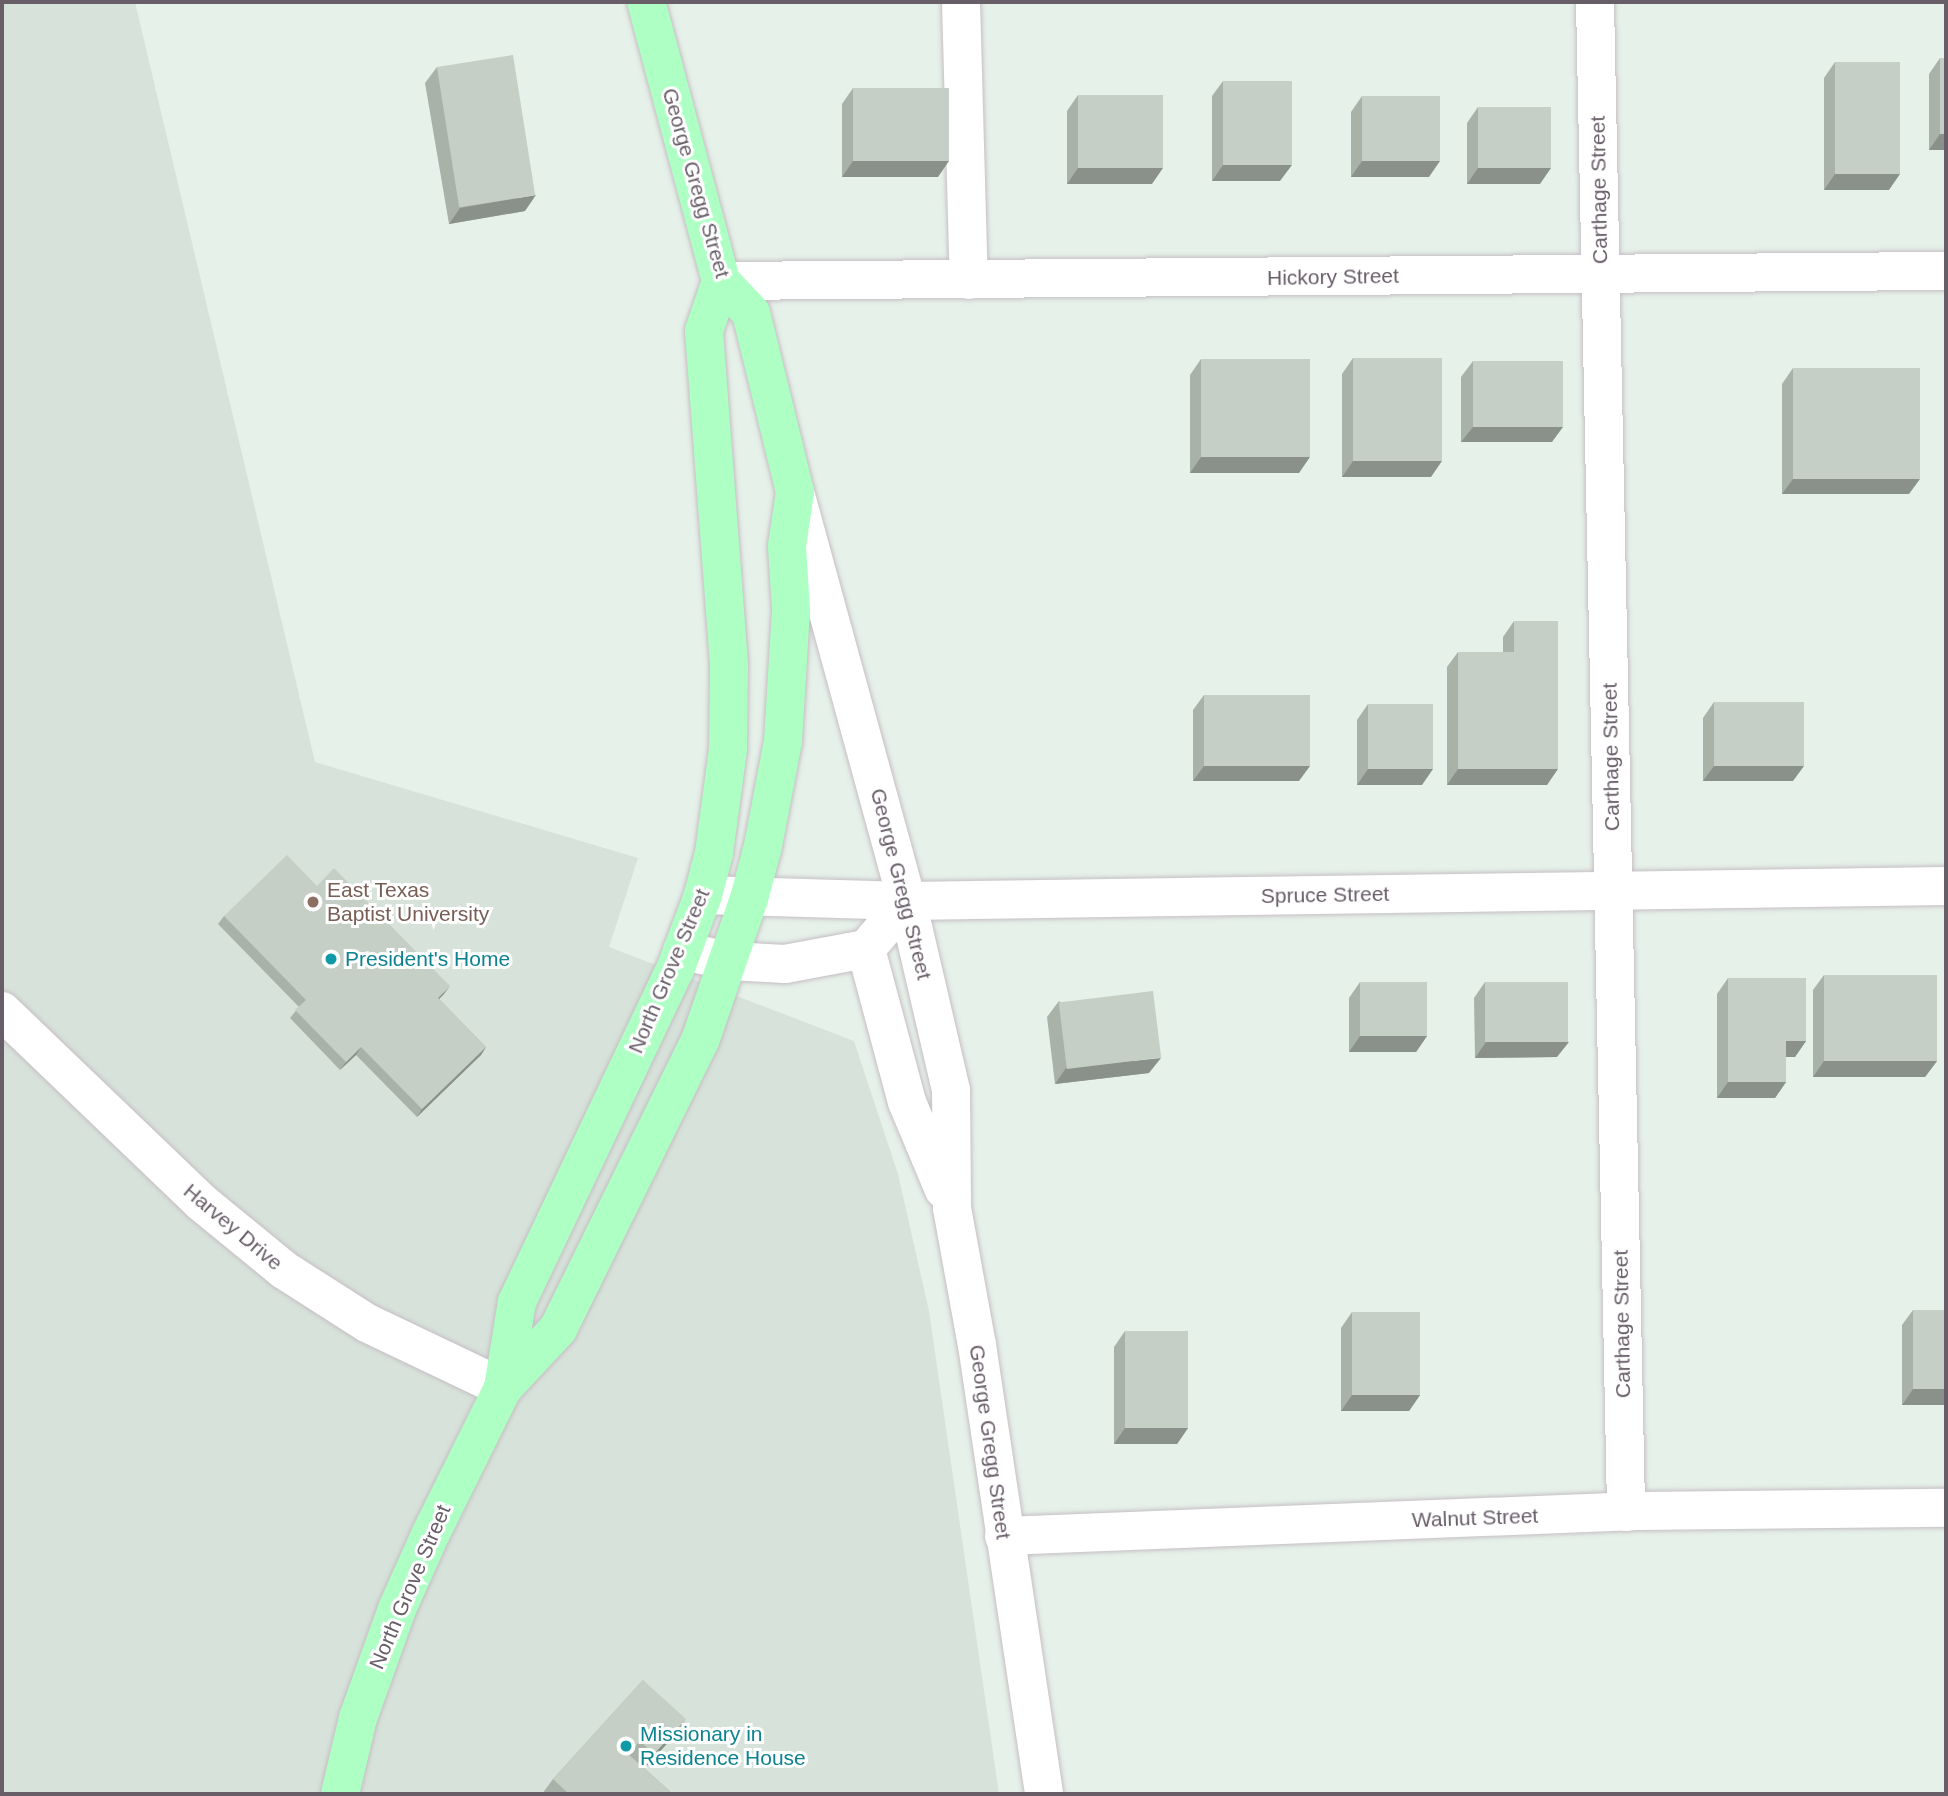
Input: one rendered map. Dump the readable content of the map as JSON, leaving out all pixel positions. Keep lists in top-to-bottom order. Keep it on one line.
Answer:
{"streets":{"main road":["George Gregg Street","North Grove Street"],"street":["Carthage Street","Hickory Street","Spruce Street","Harvey Drive","Walnut Street"]},"crossings":[["George Gregg Street","Hickory Street"],["George Gregg Street","Spruce Street"],["George Gregg Street","North Grove Street"],["George Gregg Street","Walnut Street"],["Carthage Street","Hickory Street"],["Carthage Street","Spruce Street"],["Carthage Street","Walnut Street"],["Hickory Street","North Grove Street"],["Spruce Street","North Grove Street"],["North Grove Street","Harvey Drive"]],"places":["East Texas Baptist University","President's Home","Missionary in Residence House"]}
